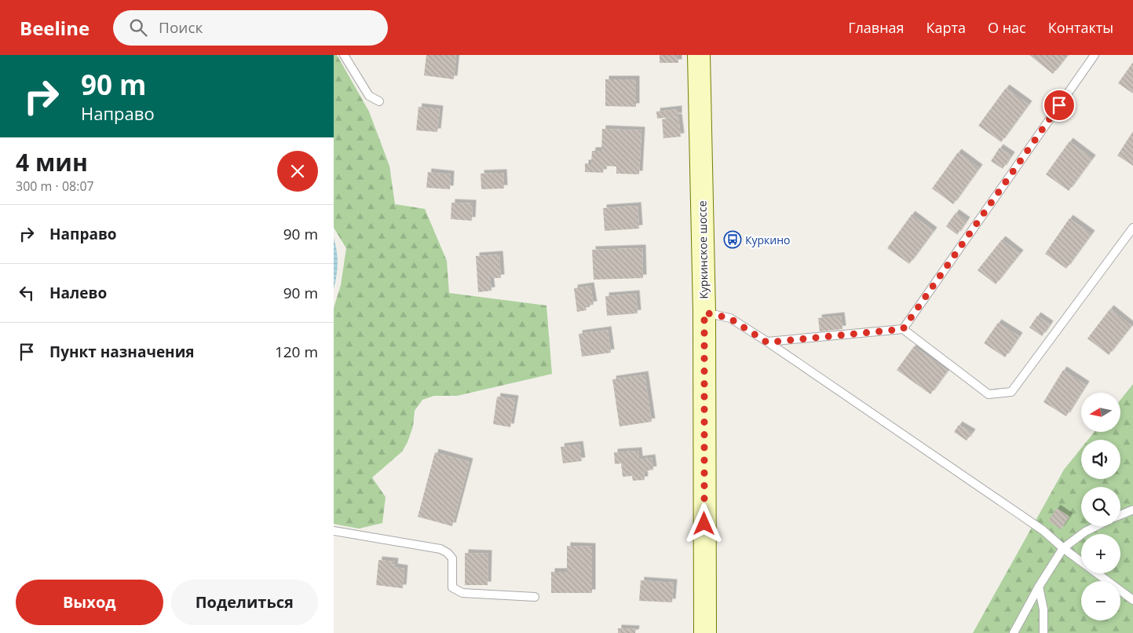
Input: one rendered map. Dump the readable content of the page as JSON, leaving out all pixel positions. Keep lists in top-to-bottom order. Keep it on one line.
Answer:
{"streets":{"main road":["Куркинское шоссе"]},"places":{"bus stop":["Куркино"]},"north":"left","page":{"header":"Beeline","search":"Поиск","nav":["Главная","Карта","О нас","Контакты"],"turn":["90 m","Направо"],"heading":["4 мин","300 m · 08:07"],"list":[{"name":"Направо","value":"90 m"},{"name":"Налево","value":"90 m"},{"name":"Пункт назначения","value":"120 m"}],"map_buttons":["+","−"],"buttons":["Выход","Поделиться"]}}
